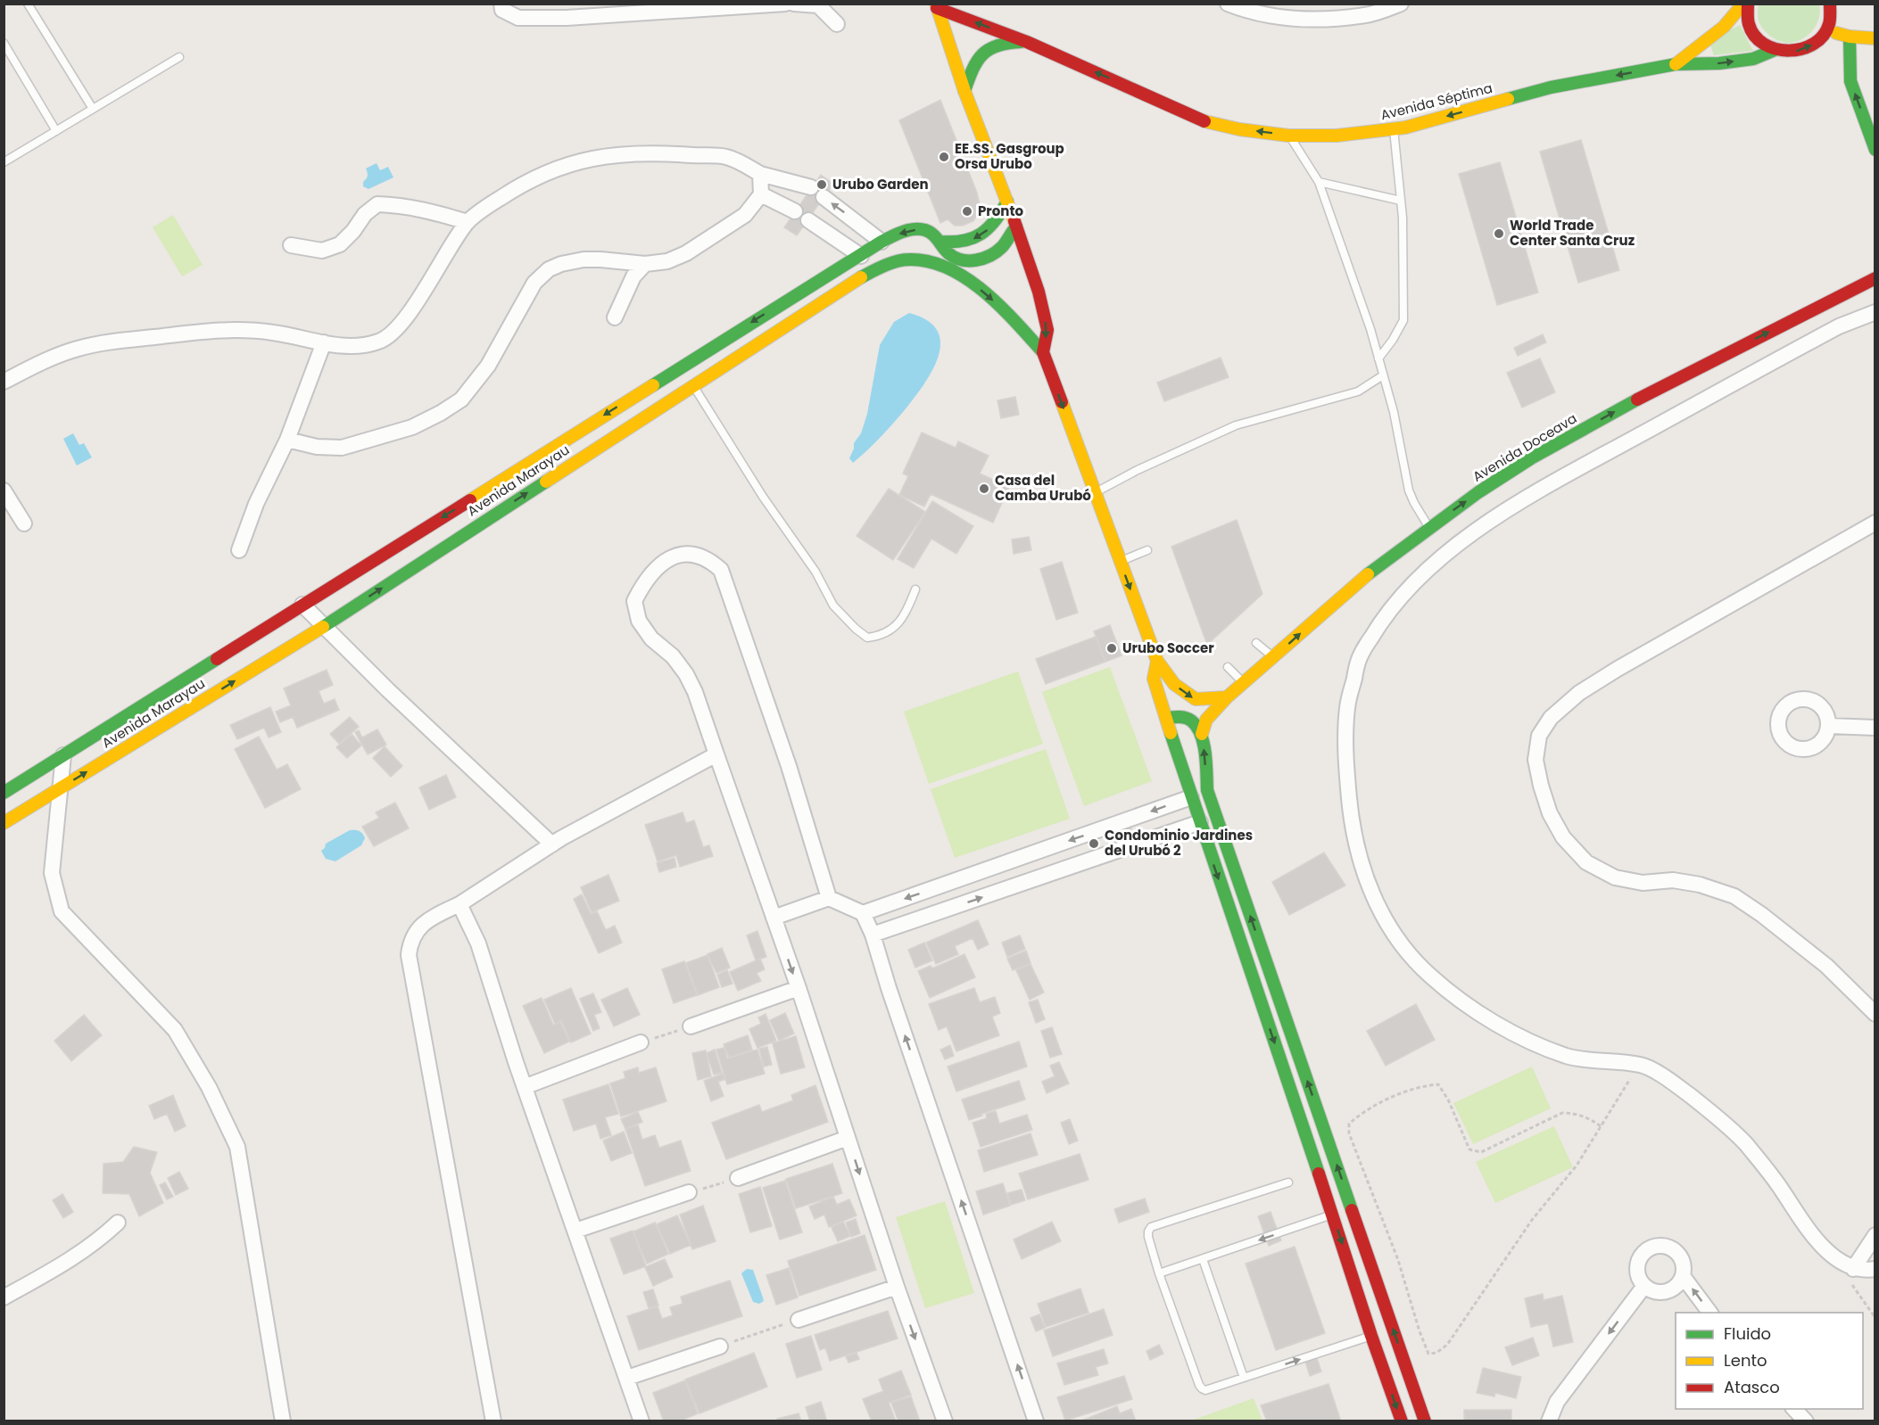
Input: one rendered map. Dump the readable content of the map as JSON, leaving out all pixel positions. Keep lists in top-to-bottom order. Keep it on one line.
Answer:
{"streets":{"main road":["Avenida Séptima","Avenida Doceava","Avenida Marayau"]},"one_way":["Avenida Doceava"],"places":["EE.SS. Gasgroup Orsa Urubo","Urubo Garden","Pronto","World Trade Center Santa Cruz","Casa del Camba Urubó","Urubo Soccer","Condominio Jardines del Urubó 2"],"legend":["Fluido","Lento","Atasco"]}
